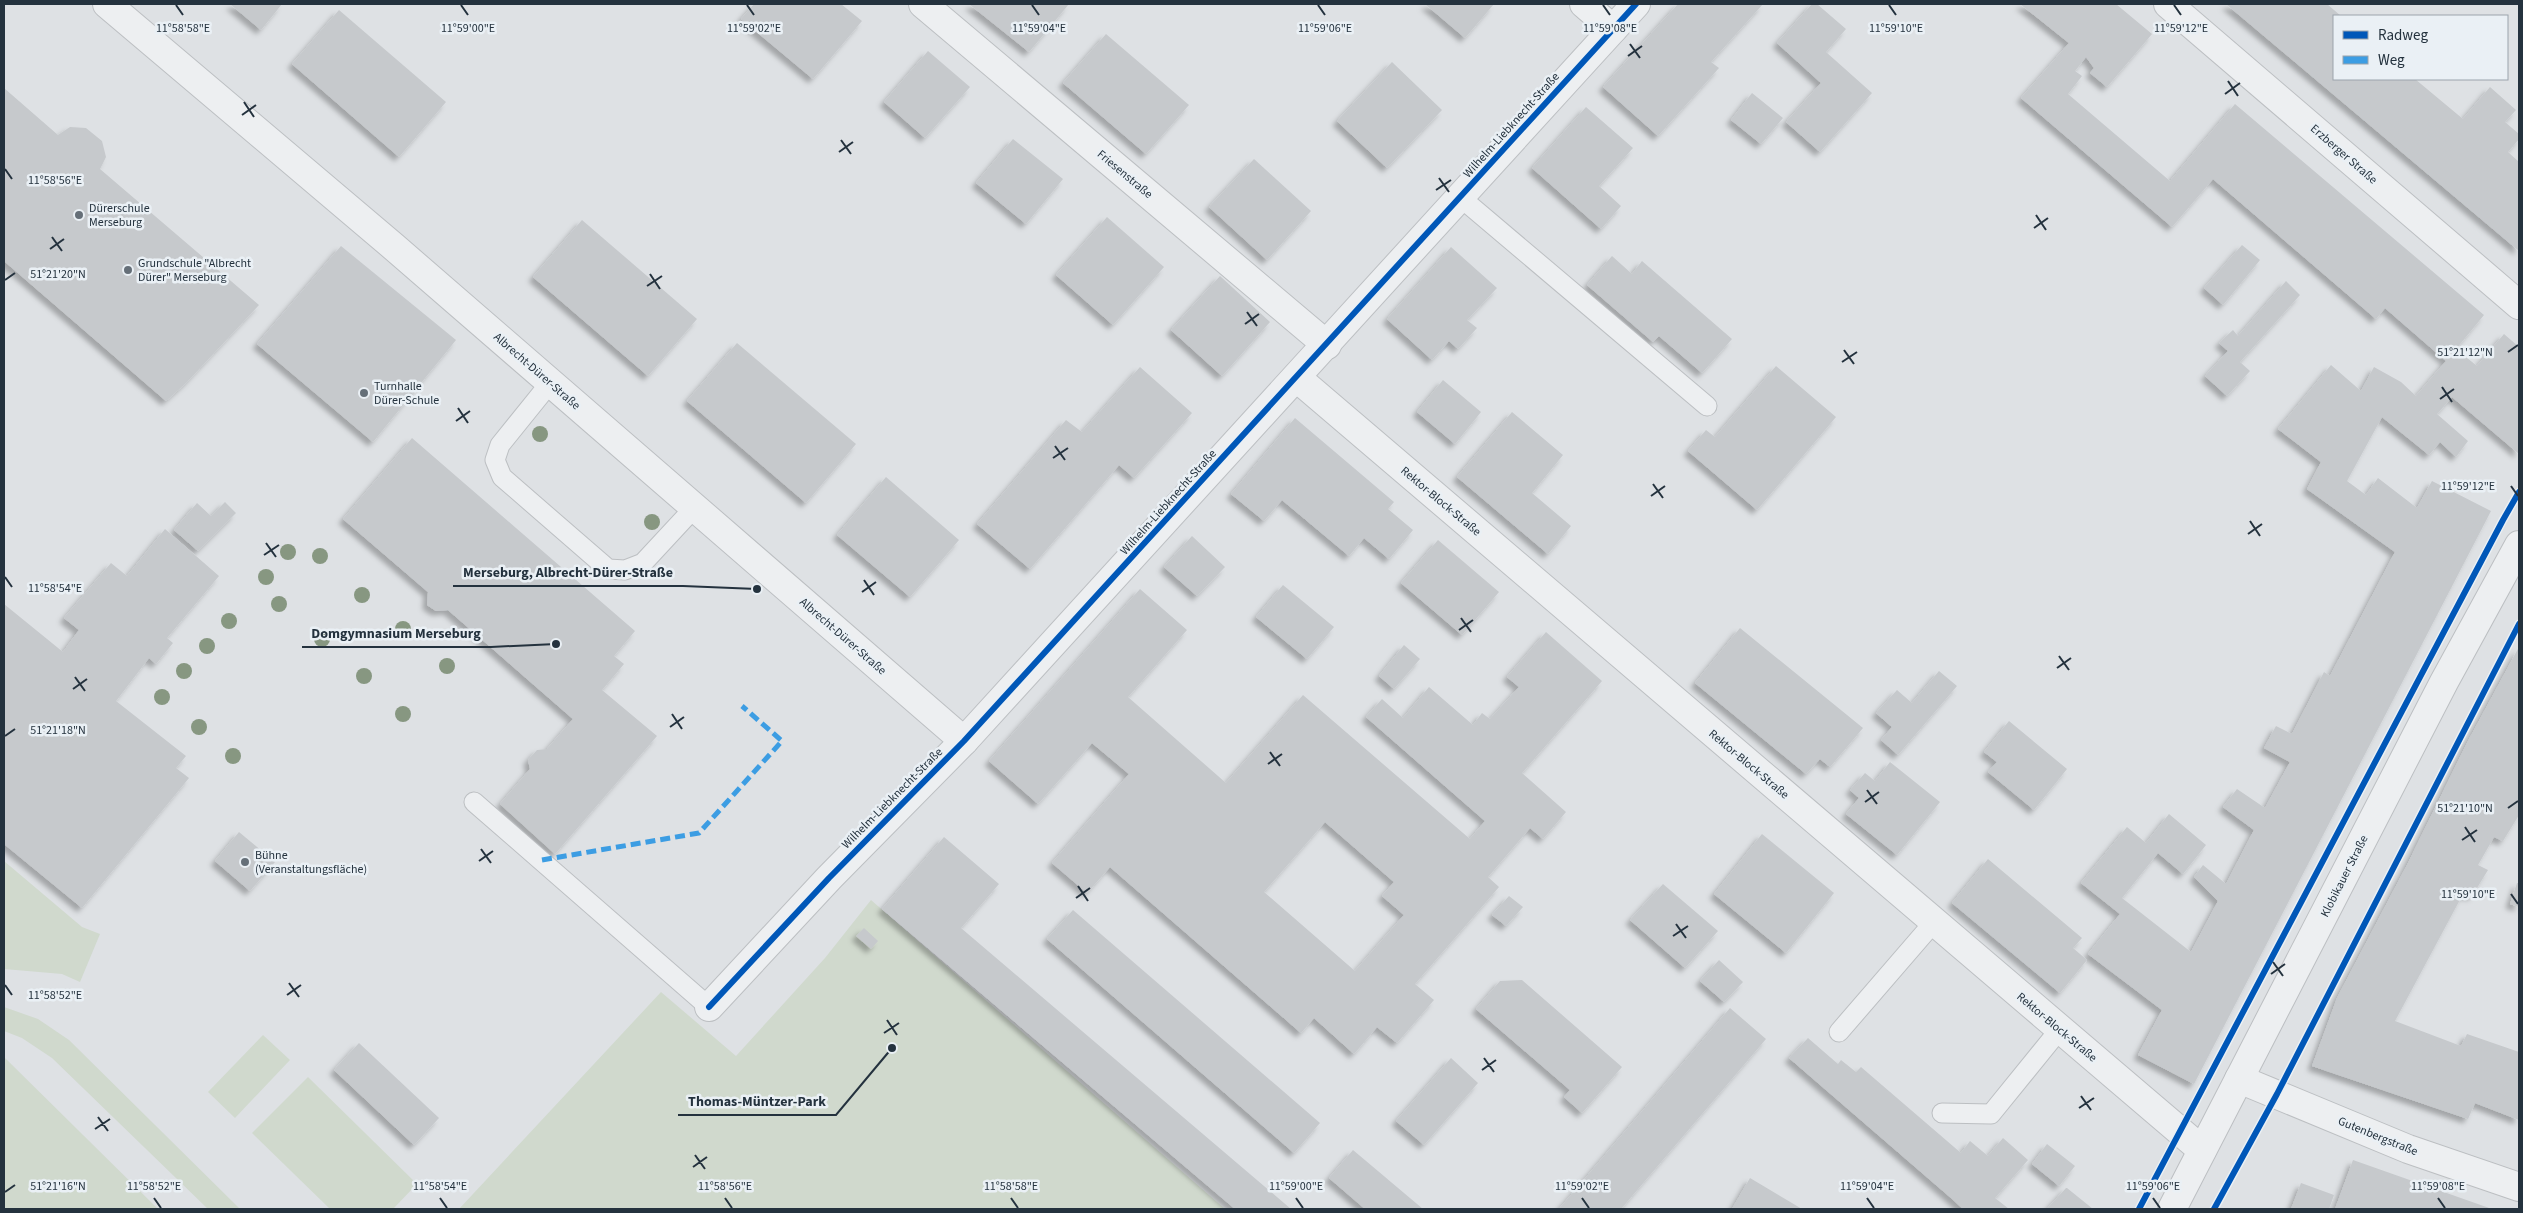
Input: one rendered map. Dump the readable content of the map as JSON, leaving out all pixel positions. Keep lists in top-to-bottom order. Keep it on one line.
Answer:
{"streets":{"street":["Wilhelm-Liebknecht-Straße","Erzberger Straße","Friesenstraße","Albrecht-Dürer-Straße","Rektor-Block-Straße","Klobikauer Straße","Gutenbergstraße"]},"crossings":[["Wilhelm-Liebknecht-Straße","Friesenstraße"],["Wilhelm-Liebknecht-Straße","Albrecht-Dürer-Straße"],["Wilhelm-Liebknecht-Straße","Rektor-Block-Straße"],["Rektor-Block-Straße","Klobikauer Straße"],["Klobikauer Straße","Gutenbergstraße"]],"places":["Dürerschule Merseburg","Grundschule \"Albrecht Dürer\" Merseburg","Turnhalle Dürer-Schule","Merseburg, Albrecht-Dürer-Straße","Domgymnasium Merseburg","Bühne (Veranstaltungsfläche)","Thomas-Müntzer-Park"],"legend":["Radweg","Weg"],"coordinates":["11°59'00\"E","11°59'04\"E","11°59'06\"E","11°58'58\"E","11°59'02\"E","11°59'08\"E","11°59'10\"E","11°59'12\"E","11°58'56\"E","51°21'20\"N","51°21'12\"N","11°58'54\"E","51°21'18\"N","51°21'10\"N","11°58'52\"E","51°21'16\"N"]}
